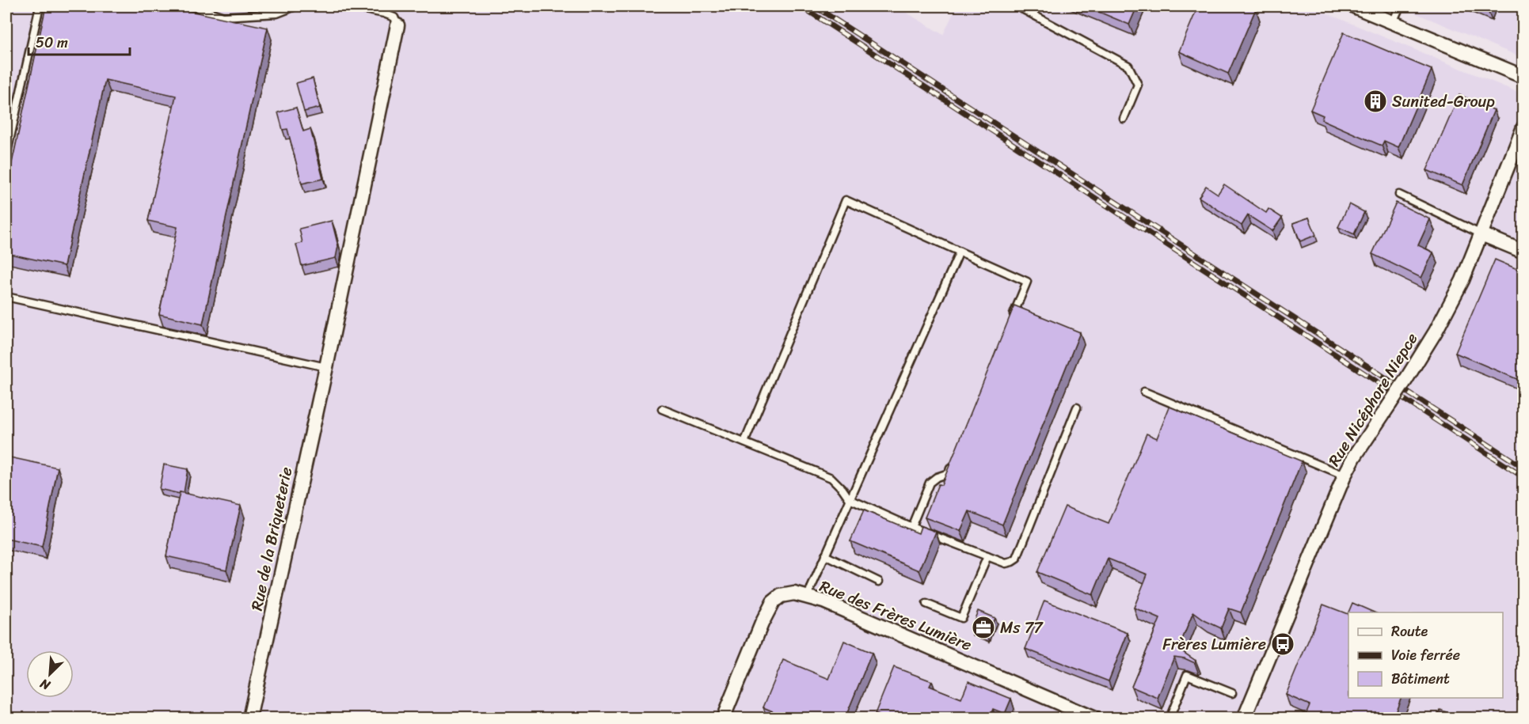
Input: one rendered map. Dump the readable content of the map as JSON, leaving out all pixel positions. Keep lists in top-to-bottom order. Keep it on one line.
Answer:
{"streets":{"street":["Rue Nicéphore Niepce","Rue de la Briqueterie","Rue des Frères Lumière"]},"places":{"building":["Sunited-Group"],"office":["Ms 77"],"bus stop":["Frères Lumière"]},"legend":["Route","Voie ferrée","Bâtiment"],"scale_bar":"50 m","north":"bottom left"}
